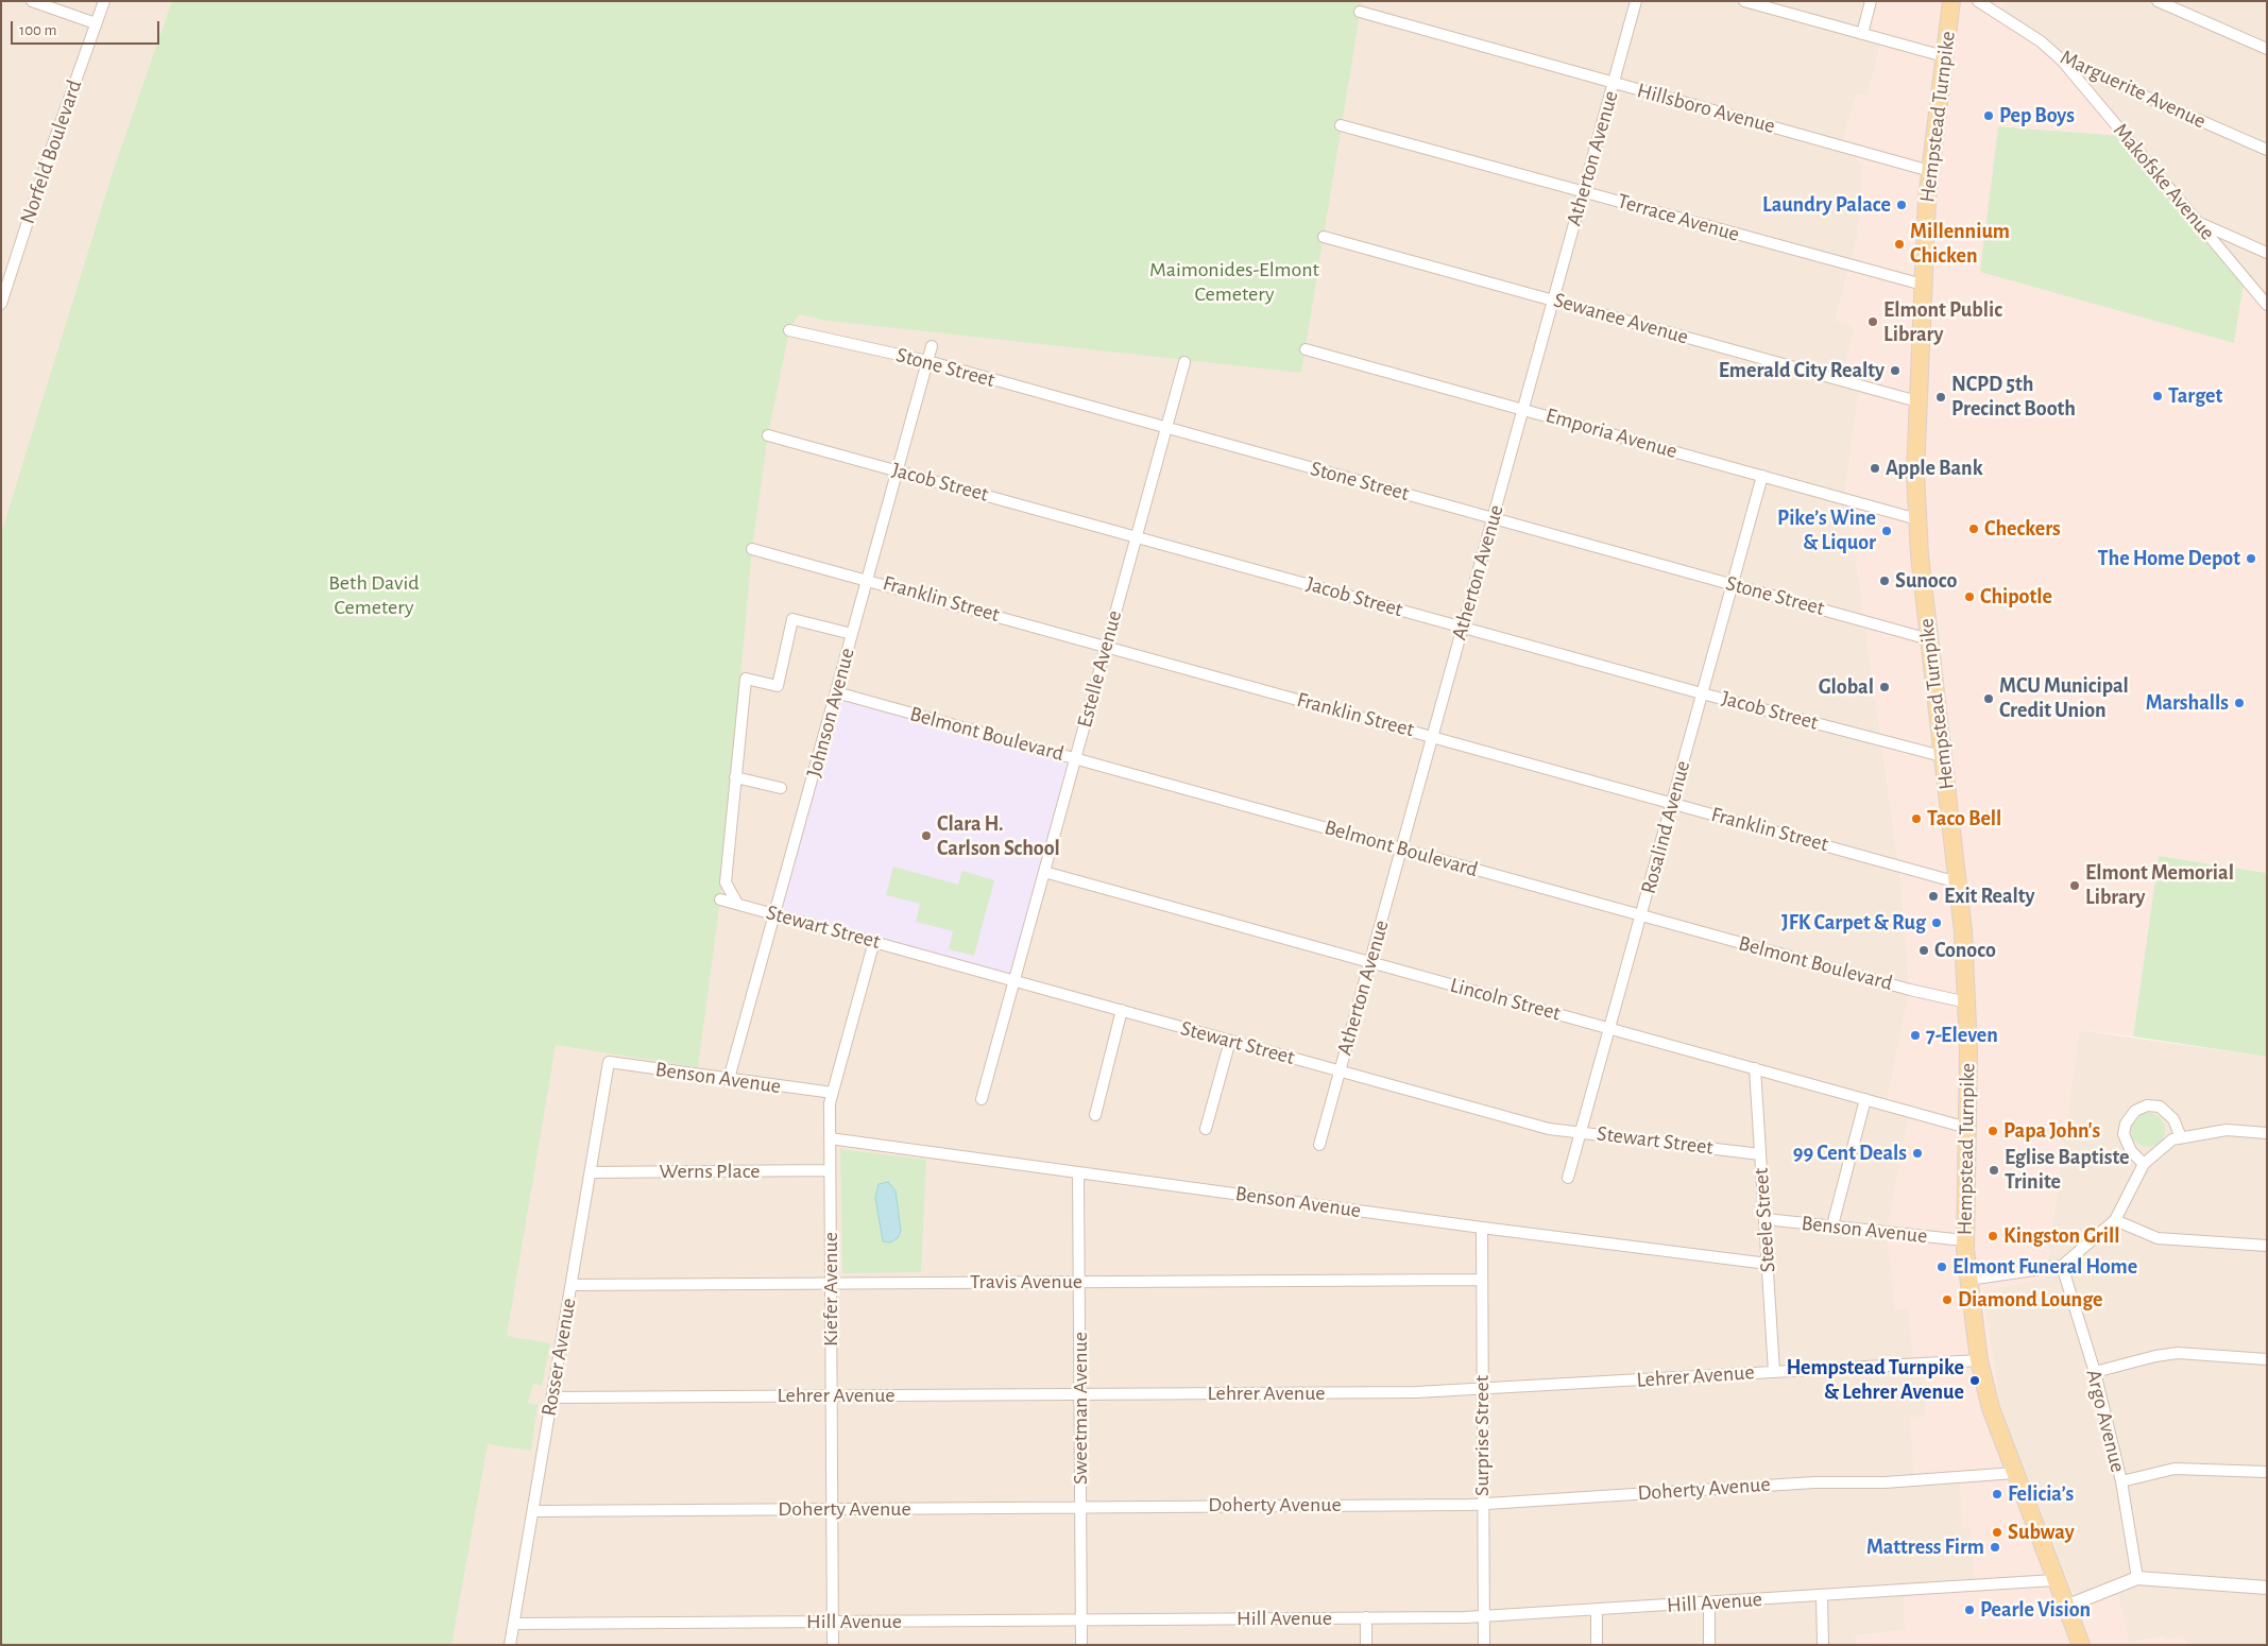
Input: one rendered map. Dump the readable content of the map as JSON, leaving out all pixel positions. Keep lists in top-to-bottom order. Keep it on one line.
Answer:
{"streets":{"main road":["Hempstead Turnpike"],"street":["Marguerite Avenue","Hillsboro Avenue","Norfeld Boulevard","Atherton Avenue","Makofske Avenue","Terrace Avenue","Sewanee Avenue","Stone Street","Emporia Avenue","Jacob Street","Franklin Street","Estelle Avenue","Johnson Avenue","Belmont Boulevard","Rosalind Avenue","Stewart Street","Lincoln Street","Benson Avenue","Werns Place","Steele Street","Travis Avenue","Kiefer Avenue","Rosser Avenue","Lehrer Avenue","Sweetman Avenue","Argo Avenue","Surprise Street","Doherty Avenue","Hill Avenue"]},"crossings":[["Marguerite Avenue","Makofske Avenue"],["Hillsboro Avenue","Hempstead Turnpike"],["Hillsboro Avenue","Atherton Avenue"],["Hempstead Turnpike","Terrace Avenue"],["Hempstead Turnpike","Sewanee Avenue"],["Hempstead Turnpike","Stone Street"],["Hempstead Turnpike","Emporia Avenue"],["Hempstead Turnpike","Jacob Street"],["Hempstead Turnpike","Franklin Street"],["Hempstead Turnpike","Belmont Boulevard"],["Hempstead Turnpike","Lincoln Street"],["Hempstead Turnpike","Benson Avenue"],["Hempstead Turnpike","Lehrer Avenue"],["Hempstead Turnpike","Doherty Avenue"],["Hempstead Turnpike","Hill Avenue"],["Atherton Avenue","Terrace Avenue"],["Atherton Avenue","Sewanee Avenue"],["Atherton Avenue","Stone Street"],["Atherton Avenue","Emporia Avenue"],["Atherton Avenue","Jacob Street"],["Atherton Avenue","Franklin Street"],["Atherton Avenue","Belmont Boulevard"],["Atherton Avenue","Stewart Street"],["Atherton Avenue","Lincoln Street"],["Stone Street","Estelle Avenue"],["Stone Street","Johnson Avenue"],["Stone Street","Rosalind Avenue"],["Emporia Avenue","Rosalind Avenue"],["Jacob Street","Estelle Avenue"],["Jacob Street","Johnson Avenue"],["Jacob Street","Rosalind Avenue"],["Franklin Street","Estelle Avenue"],["Franklin Street","Johnson Avenue"],["Franklin Street","Rosalind Avenue"],["Estelle Avenue","Belmont Boulevard"],["Estelle Avenue","Stewart Street"],["Estelle Avenue","Lincoln Street"],["Johnson Avenue","Belmont Boulevard"],["Johnson Avenue","Stewart Street"],["Johnson Avenue","Benson Avenue"],["Belmont Boulevard","Rosalind Avenue"],["Rosalind Avenue","Stewart Street"],["Rosalind Avenue","Lincoln Street"],["Stewart Street","Steele Street"],["Stewart Street","Kiefer Avenue"],["Lincoln Street","Steele Street"],["Benson Avenue","Steele Street"],["Benson Avenue","Kiefer Avenue"],["Benson Avenue","Rosser Avenue"],["Benson Avenue","Sweetman Avenue"],["Benson Avenue","Surprise Street"],["Werns Place","Kiefer Avenue"],["Werns Place","Rosser Avenue"],["Steele Street","Lehrer Avenue"],["Travis Avenue","Kiefer Avenue"],["Travis Avenue","Rosser Avenue"],["Travis Avenue","Sweetman Avenue"],["Travis Avenue","Surprise Street"],["Kiefer Avenue","Lehrer Avenue"],["Kiefer Avenue","Doherty Avenue"],["Kiefer Avenue","Hill Avenue"],["Rosser Avenue","Lehrer Avenue"],["Rosser Avenue","Doherty Avenue"],["Rosser Avenue","Hill Avenue"],["Lehrer Avenue","Sweetman Avenue"],["Lehrer Avenue","Surprise Street"],["Sweetman Avenue","Doherty Avenue"],["Sweetman Avenue","Hill Avenue"],["Surprise Street","Doherty Avenue"],["Surprise Street","Hill Avenue"]],"parks":["Maimonides-Elmont Cemetery","Beth David Cemetery"],"places":["Pep Boys","Laundry Palace","Millennium Chicken","Elmont Public Library","Emerald City Realty","Target","NCPD 5th Precinct Booth","Apple Bank","Checkers","Pike’s Wine & Liquor","The Home Depot","Sunoco","Chipotle","Global","MCU Municipal Credit Union","Marshalls","Taco Bell","Clara H. Carlson School","Elmont Memorial Library","Exit Realty","JFK Carpet & Rug","Conoco","7-Eleven","Papa John's","99 Cent Deals","Eglise Baptiste Trinite","Kingston Grill","Elmont Funeral Home","Diamond Lounge","Hempstead Turnpike & Lehrer Avenue","Felicia’s","Subway","Mattress Firm","Pearle Vision"],"scale_bar":"100 m"}
